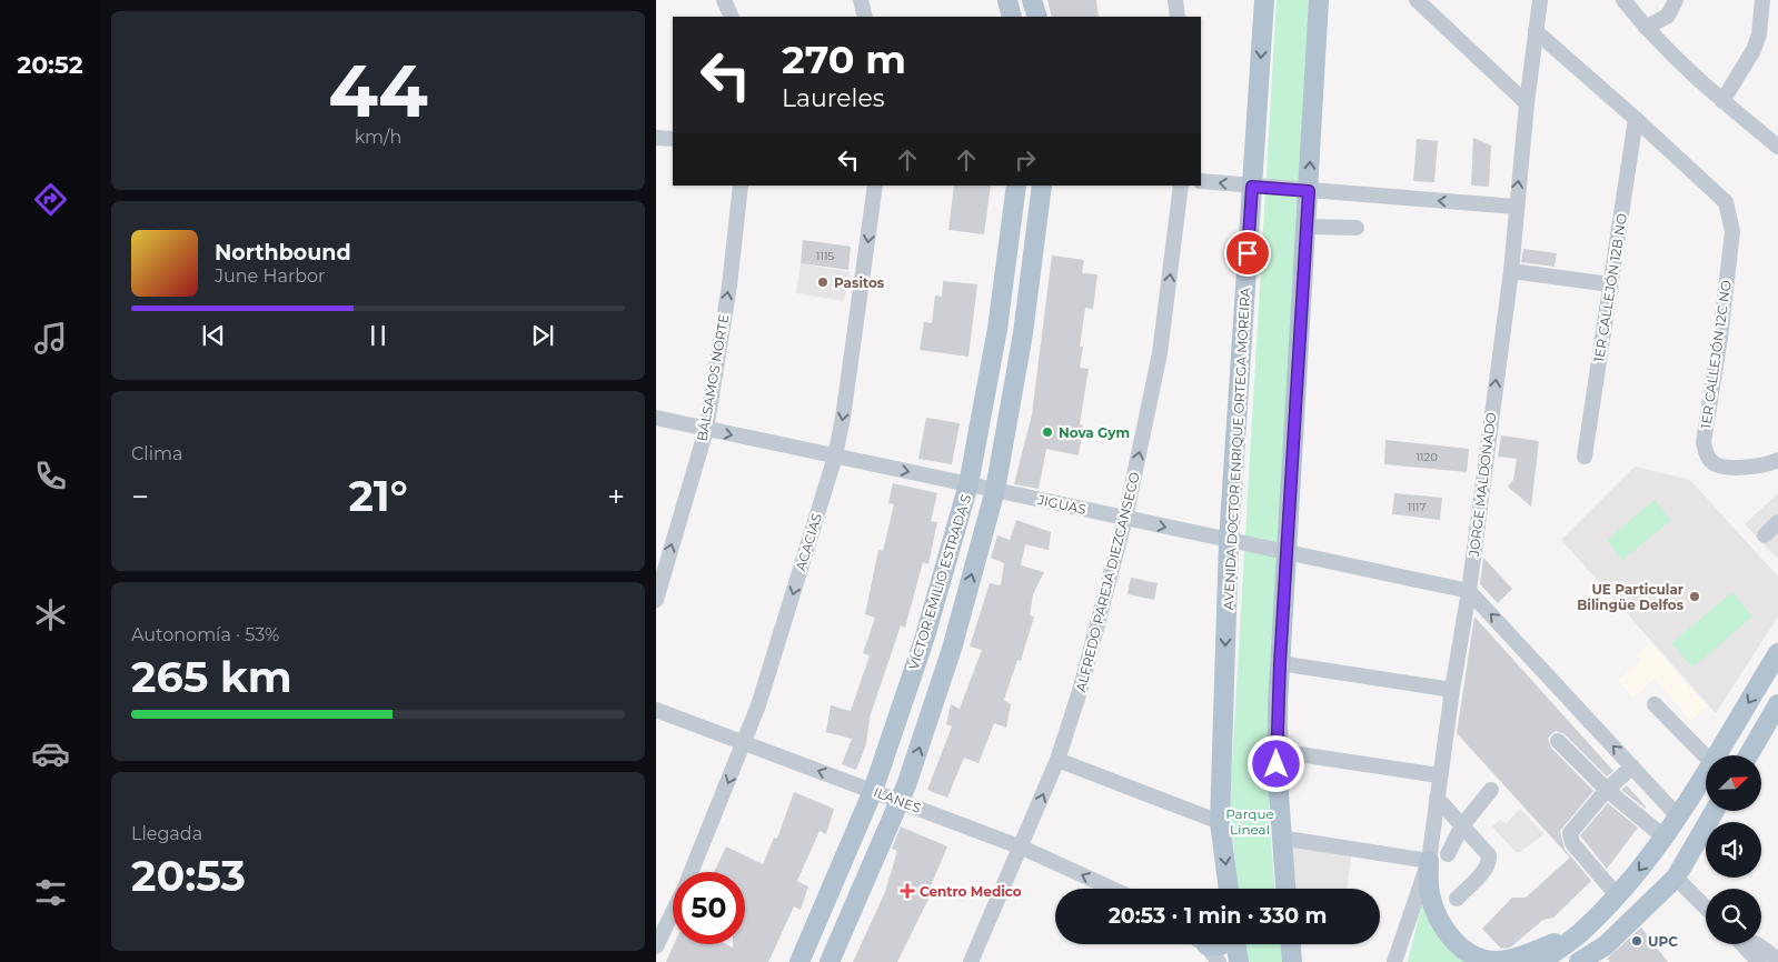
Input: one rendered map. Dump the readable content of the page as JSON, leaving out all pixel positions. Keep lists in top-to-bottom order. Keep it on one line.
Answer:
{"streets":{"main road":["AVENIDA DOCTOR ENRIQUE ORTEGA MOREIRA","VÍCTOR EMILIO ESTRADA S"],"street":["1ER CALLEJÓN 12B NO","1ER CALLEJÓN 12C NO","BÁLSAMOS NORTE","JORGE MALDONADO","JIGUAS","ACACIAS","ALFREDO PAREJA DIEZCANSECO","ILANES"]},"crossings":[["1ER CALLEJÓN 12B NO","1ER CALLEJÓN 12C NO"],["BÁLSAMOS NORTE","JIGUAS"],["AVENIDA DOCTOR ENRIQUE ORTEGA MOREIRA","JIGUAS"],["JORGE MALDONADO","JIGUAS"],["JIGUAS","ACACIAS"],["JIGUAS","VÍCTOR EMILIO ESTRADA S"],["JIGUAS","ALFREDO PAREJA DIEZCANSECO"],["ACACIAS","ILANES"],["VÍCTOR EMILIO ESTRADA S","ILANES"],["ALFREDO PAREJA DIEZCANSECO","ILANES"]],"one_way":["BÁLSAMOS NORTE","JORGE MALDONADO","JIGUAS","ACACIAS","ALFREDO PAREJA DIEZCANSECO"],"parks":["Parque Lineal"],"places":{"other":["Pasitos","Nova Gym","UE Particular Bilingüe Delfos","UPC"],"health":["Centro Medico"]},"house_numbers":["1115","1120","1117"],"north":"top right","page":{"tabs":"20:52","tile":[["44","km/h"],"Clima",["Autonomía · 53%","265 km"],["Llegada","20:53"]],"turn":["270 m","Laureles"],"song":["Northbound","June Harbor"],"heat":["−","21°","+"],"limit":"50","trip":"20:53 · 1 min · 330 m"}}
